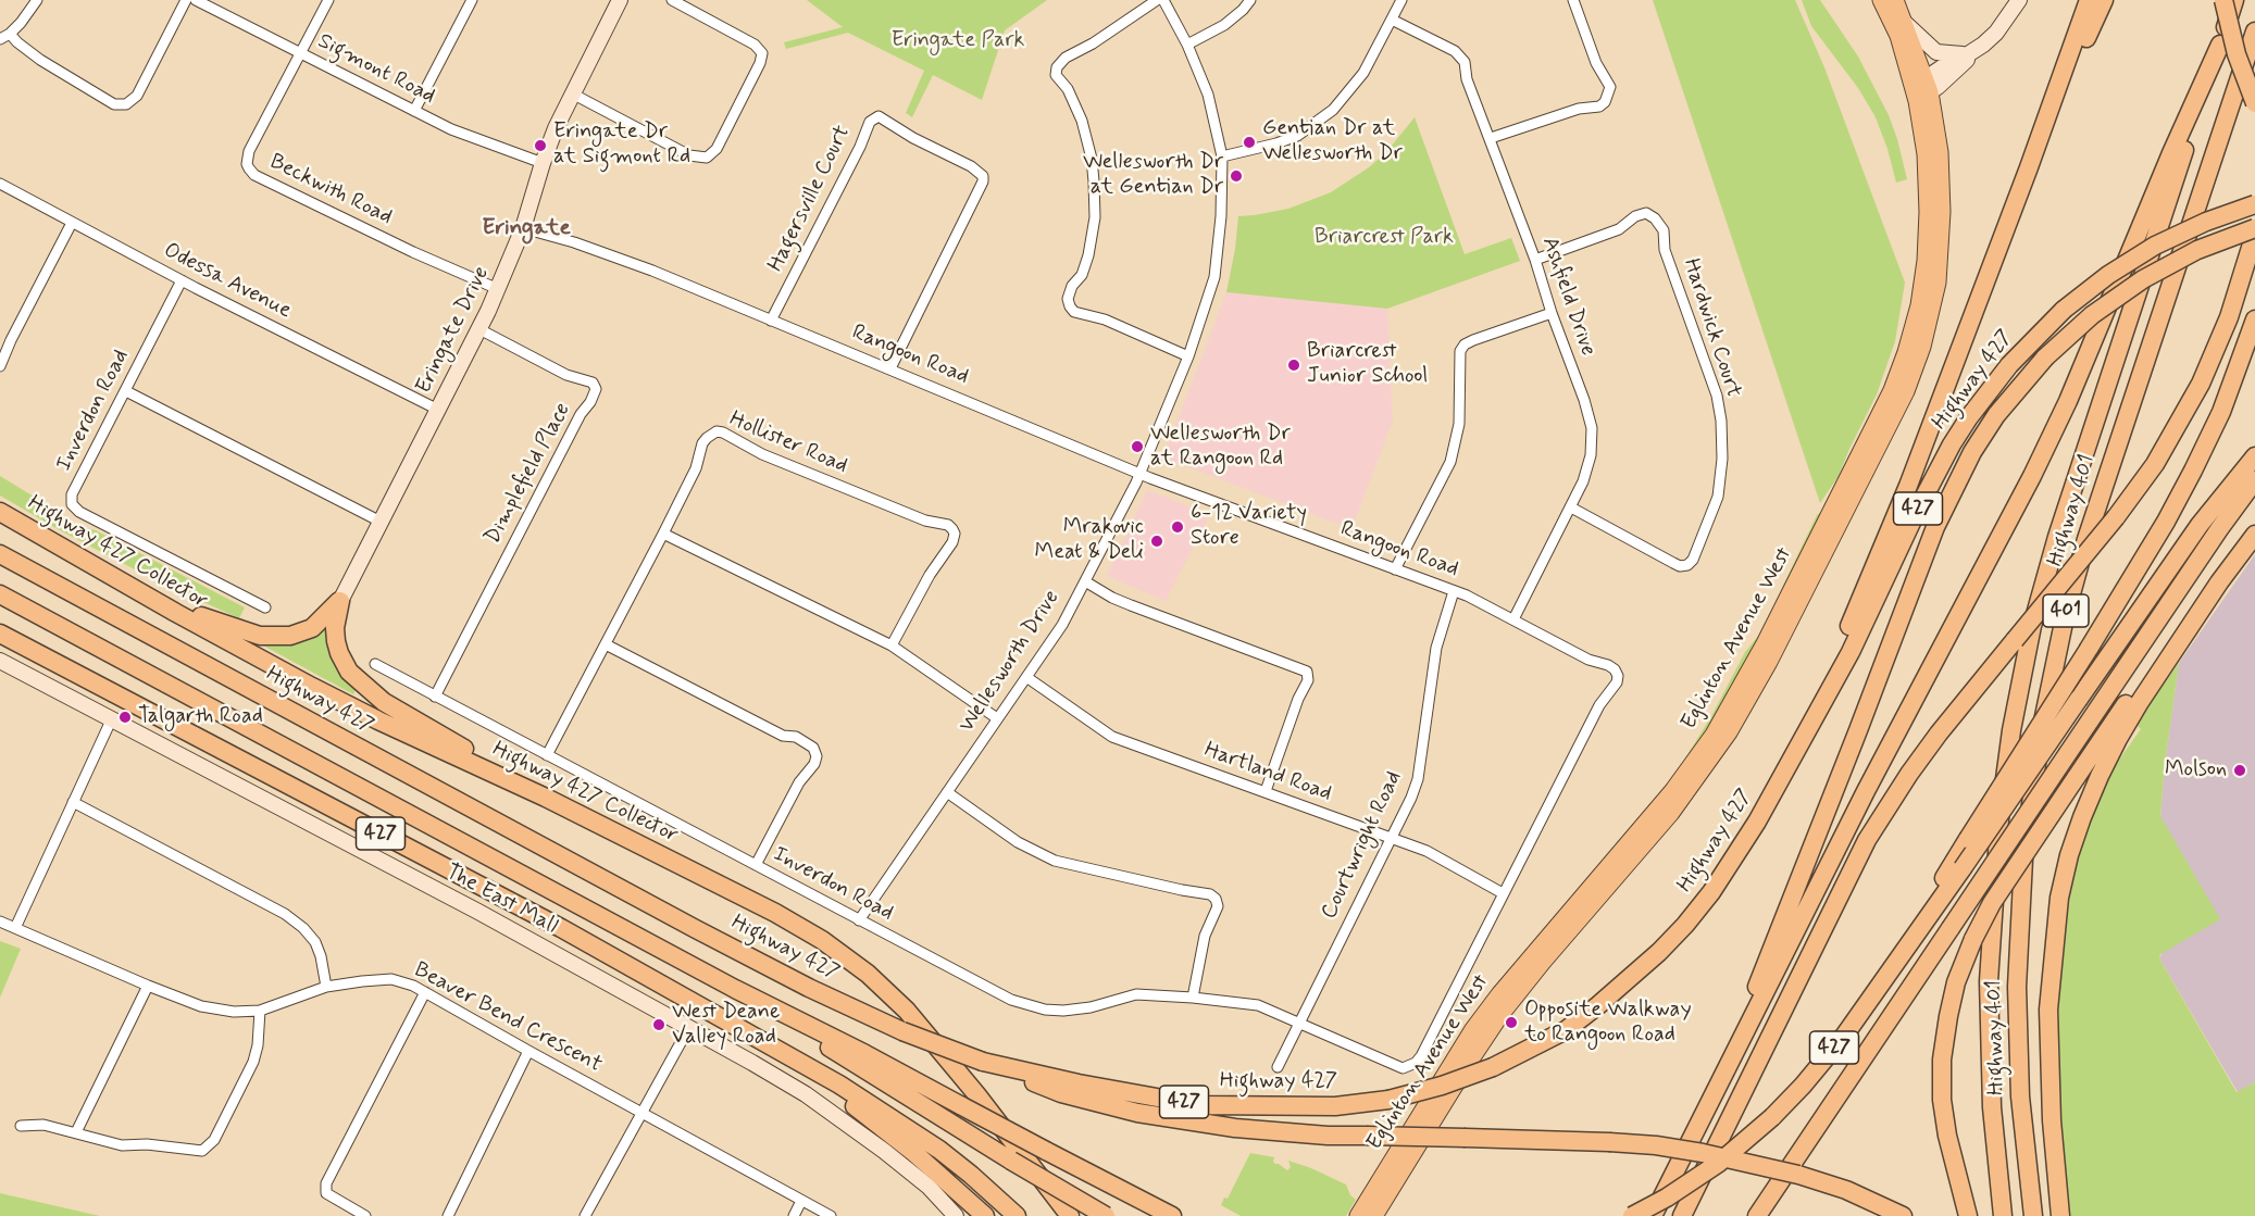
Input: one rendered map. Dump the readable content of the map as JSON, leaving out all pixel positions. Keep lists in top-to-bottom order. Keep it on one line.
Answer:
{"streets":{"highway":["Highway 427","427","Highway 401","Highway 427 Collector","401"],"main road":["Eringate Drive","Eglinton Avenue West","The East Mall"],"street":["Sigmont Road","Beckwith Road","Hagersville Court","Odessa Avenue","Ashfield Drive","Hardwick Court","Rangoon Road","Inverdon Road","Hollister Road","Dimplefield Place","Wellesworth Drive","Hartland Road","Courtwright Road","Beaver Bend Crescent"]},"crossings":[["Sigmont Road","Beckwith Road"],["Sigmont Road","Eringate Drive"],["Beckwith Road","Eringate Drive"],["Hagersville Court","Rangoon Road"],["Odessa Avenue","Eringate Drive"],["Odessa Avenue","Inverdon Road"],["Ashfield Drive","Hardwick Court"],["Ashfield Drive","Rangoon Road"],["Eringate Drive","Rangoon Road"],["Eringate Drive","Dimplefield Place"],["Rangoon Road","Inverdon Road"],["Rangoon Road","Wellesworth Drive"],["Rangoon Road","Hartland Road"],["Rangoon Road","Courtwright Road"],["Inverdon Road","Hollister Road"],["Inverdon Road","Dimplefield Place"],["Inverdon Road","Wellesworth Drive"],["Inverdon Road","Courtwright Road"],["Highway 401","401"],["Wellesworth Drive","Hartland Road"],["Hartland Road","Courtwright Road"]],"districts":["Eringate"],"parks":["Eringate Park","Briarcrest Park"],"places":["Gentian Dr at Wellesworth Dr","Eringate Dr at Sigmont Rd","Wellesworth Dr at Gentian Dr","Briarcrest Junior School","Wellesworth Dr at Rangoon Rd","6-12 Variety Store","Mrakovic Meat & Deli","Talgarth Road","Molson","Opposite Walkway to Rangoon Road","West Deane Valley Road"]}
